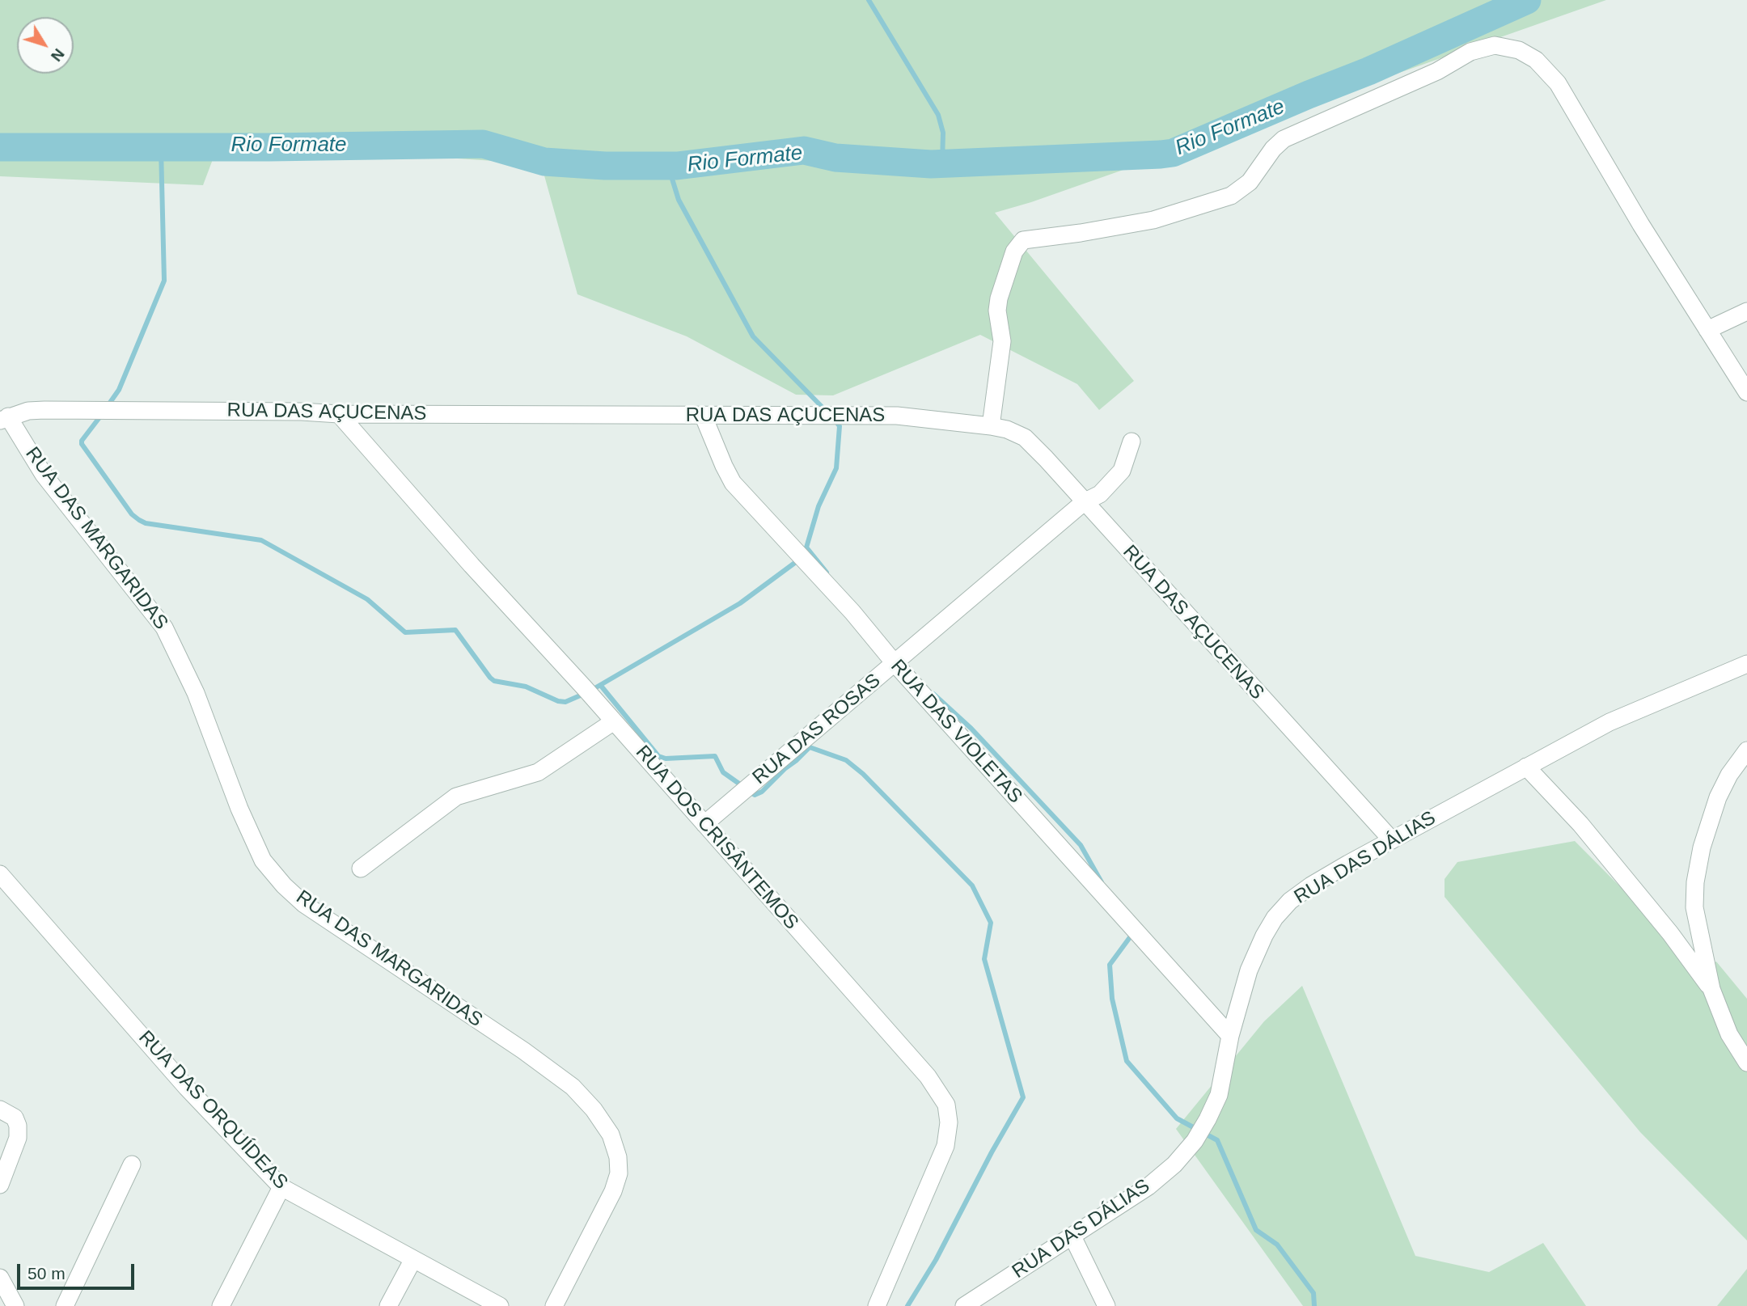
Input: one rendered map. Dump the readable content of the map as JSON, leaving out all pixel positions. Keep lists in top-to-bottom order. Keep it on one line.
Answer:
{"streets":{"street":["RUA DAS AÇUCENAS","RUA DAS MARGARIDAS","RUA DAS ROSAS","RUA DAS VIOLETAS","RUA DOS CRISÂNTEMOS","RUA DAS DÁLIAS","RUA DAS ORQUÍDEAS"]},"crossings":[["RUA DAS AÇUCENAS","RUA DAS MARGARIDAS"],["RUA DAS AÇUCENAS","RUA DAS ROSAS"],["RUA DAS AÇUCENAS","RUA DAS VIOLETAS"],["RUA DAS AÇUCENAS","RUA DOS CRISÂNTEMOS"],["RUA DAS AÇUCENAS","RUA DAS DÁLIAS"],["RUA DAS ROSAS","RUA DAS VIOLETAS"],["RUA DAS ROSAS","RUA DOS CRISÂNTEMOS"],["RUA DAS VIOLETAS","RUA DAS DÁLIAS"]],"water":["Rio Formate"],"scale_bar":"50 m","north":"bottom right"}
